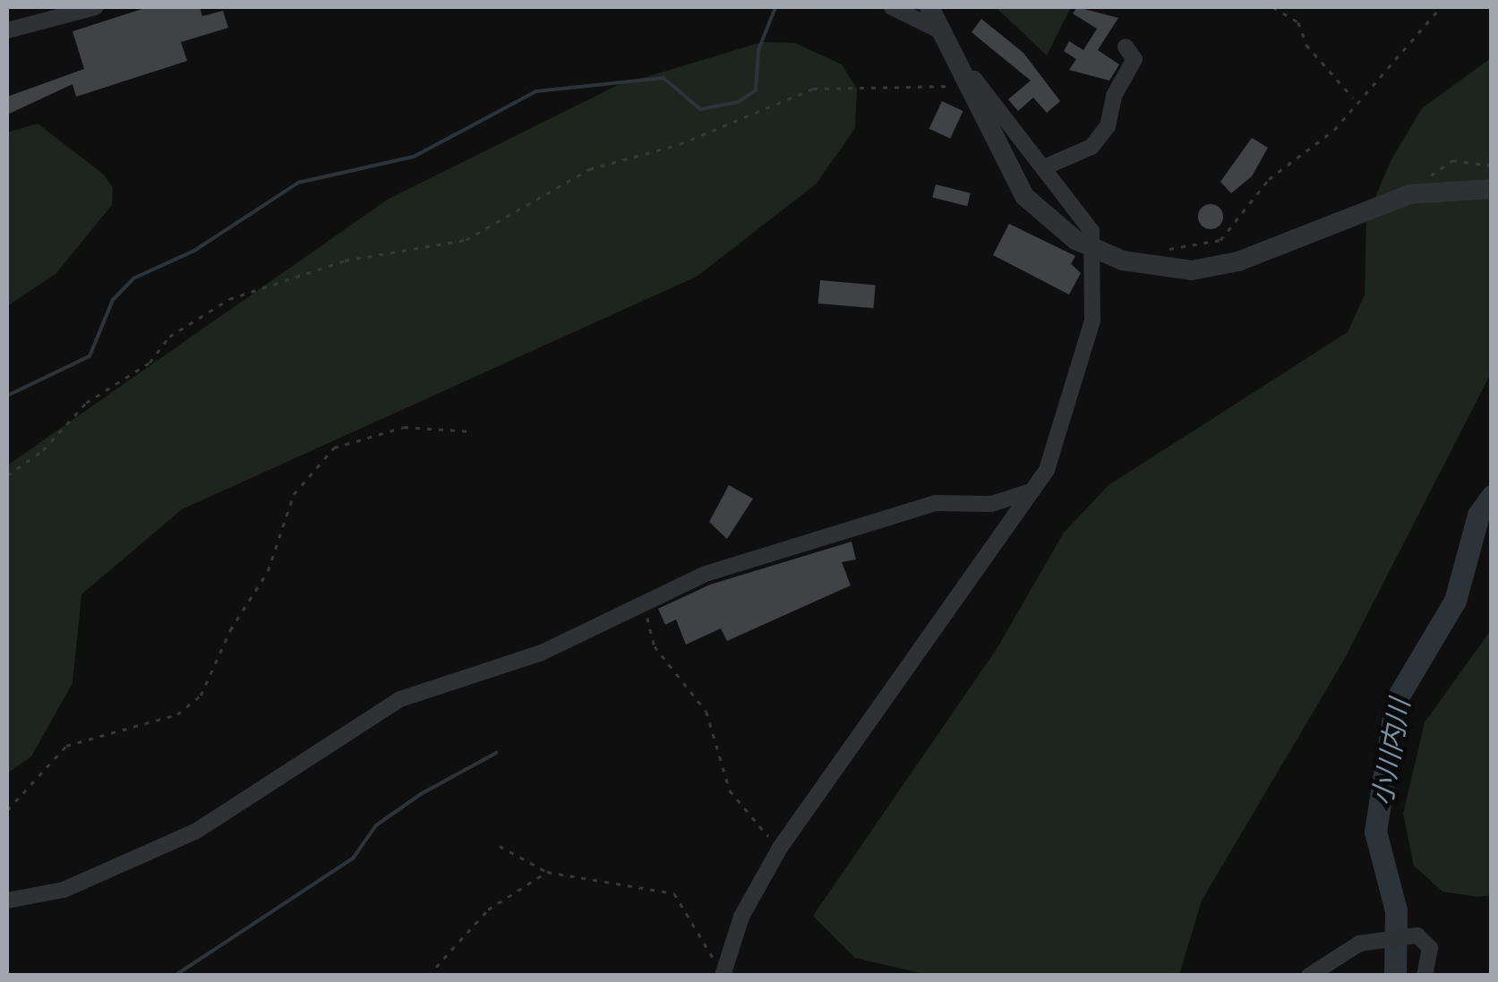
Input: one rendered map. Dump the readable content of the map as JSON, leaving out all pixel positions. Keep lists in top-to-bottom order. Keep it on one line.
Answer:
{"water":["小川内川"]}
